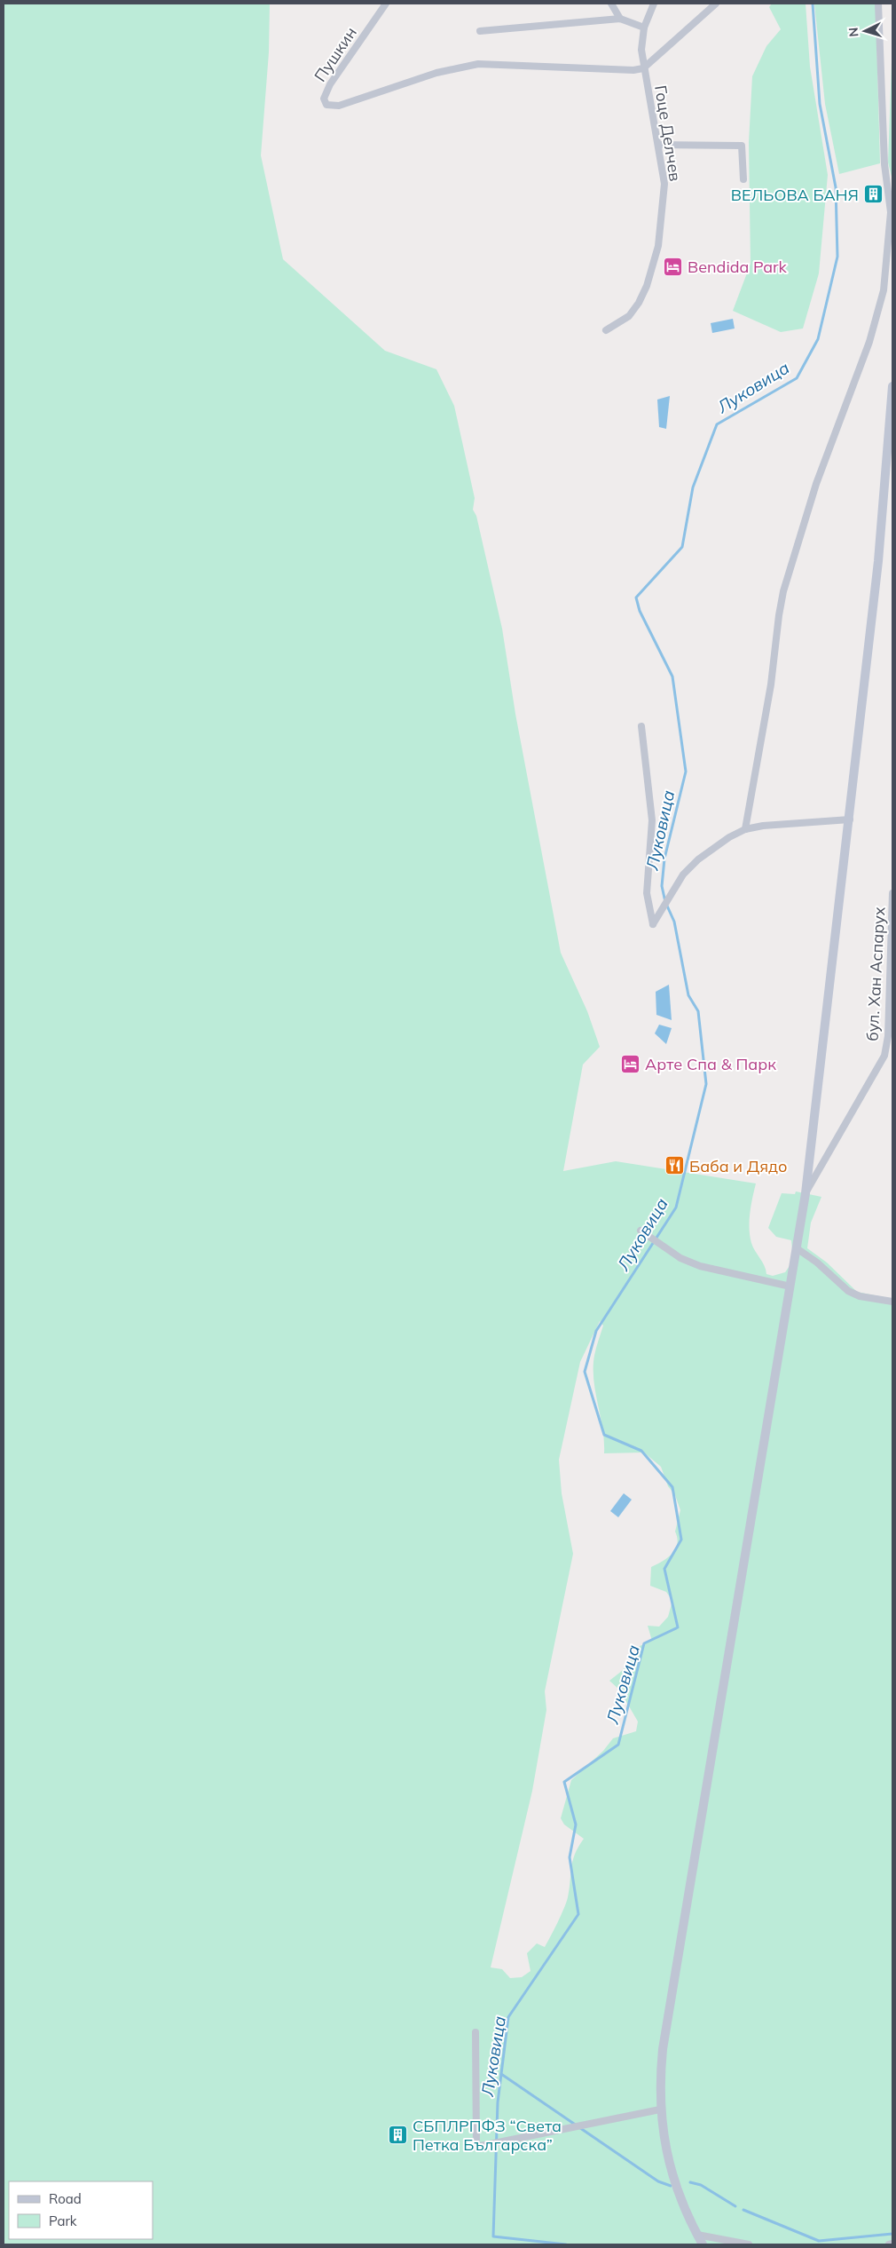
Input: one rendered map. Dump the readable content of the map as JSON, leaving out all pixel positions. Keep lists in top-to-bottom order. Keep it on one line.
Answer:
{"streets":{"street":["Пушкин","Гоце Делчев","бул. Хан Аспарух"]},"crossings":[["Пушкин","Гоце Делчев"]],"water":["Луковица"],"places":{"building":["ВЕЛЬОВА БАНЯ","СБПЛРПФЗ “Света Петка Българска”"],"hotel":["Bendida Park","Арте Спа & Парк"],"restaurant":["Баба и Дядо"]},"legend":["Road","Park"],"north":"left"}
